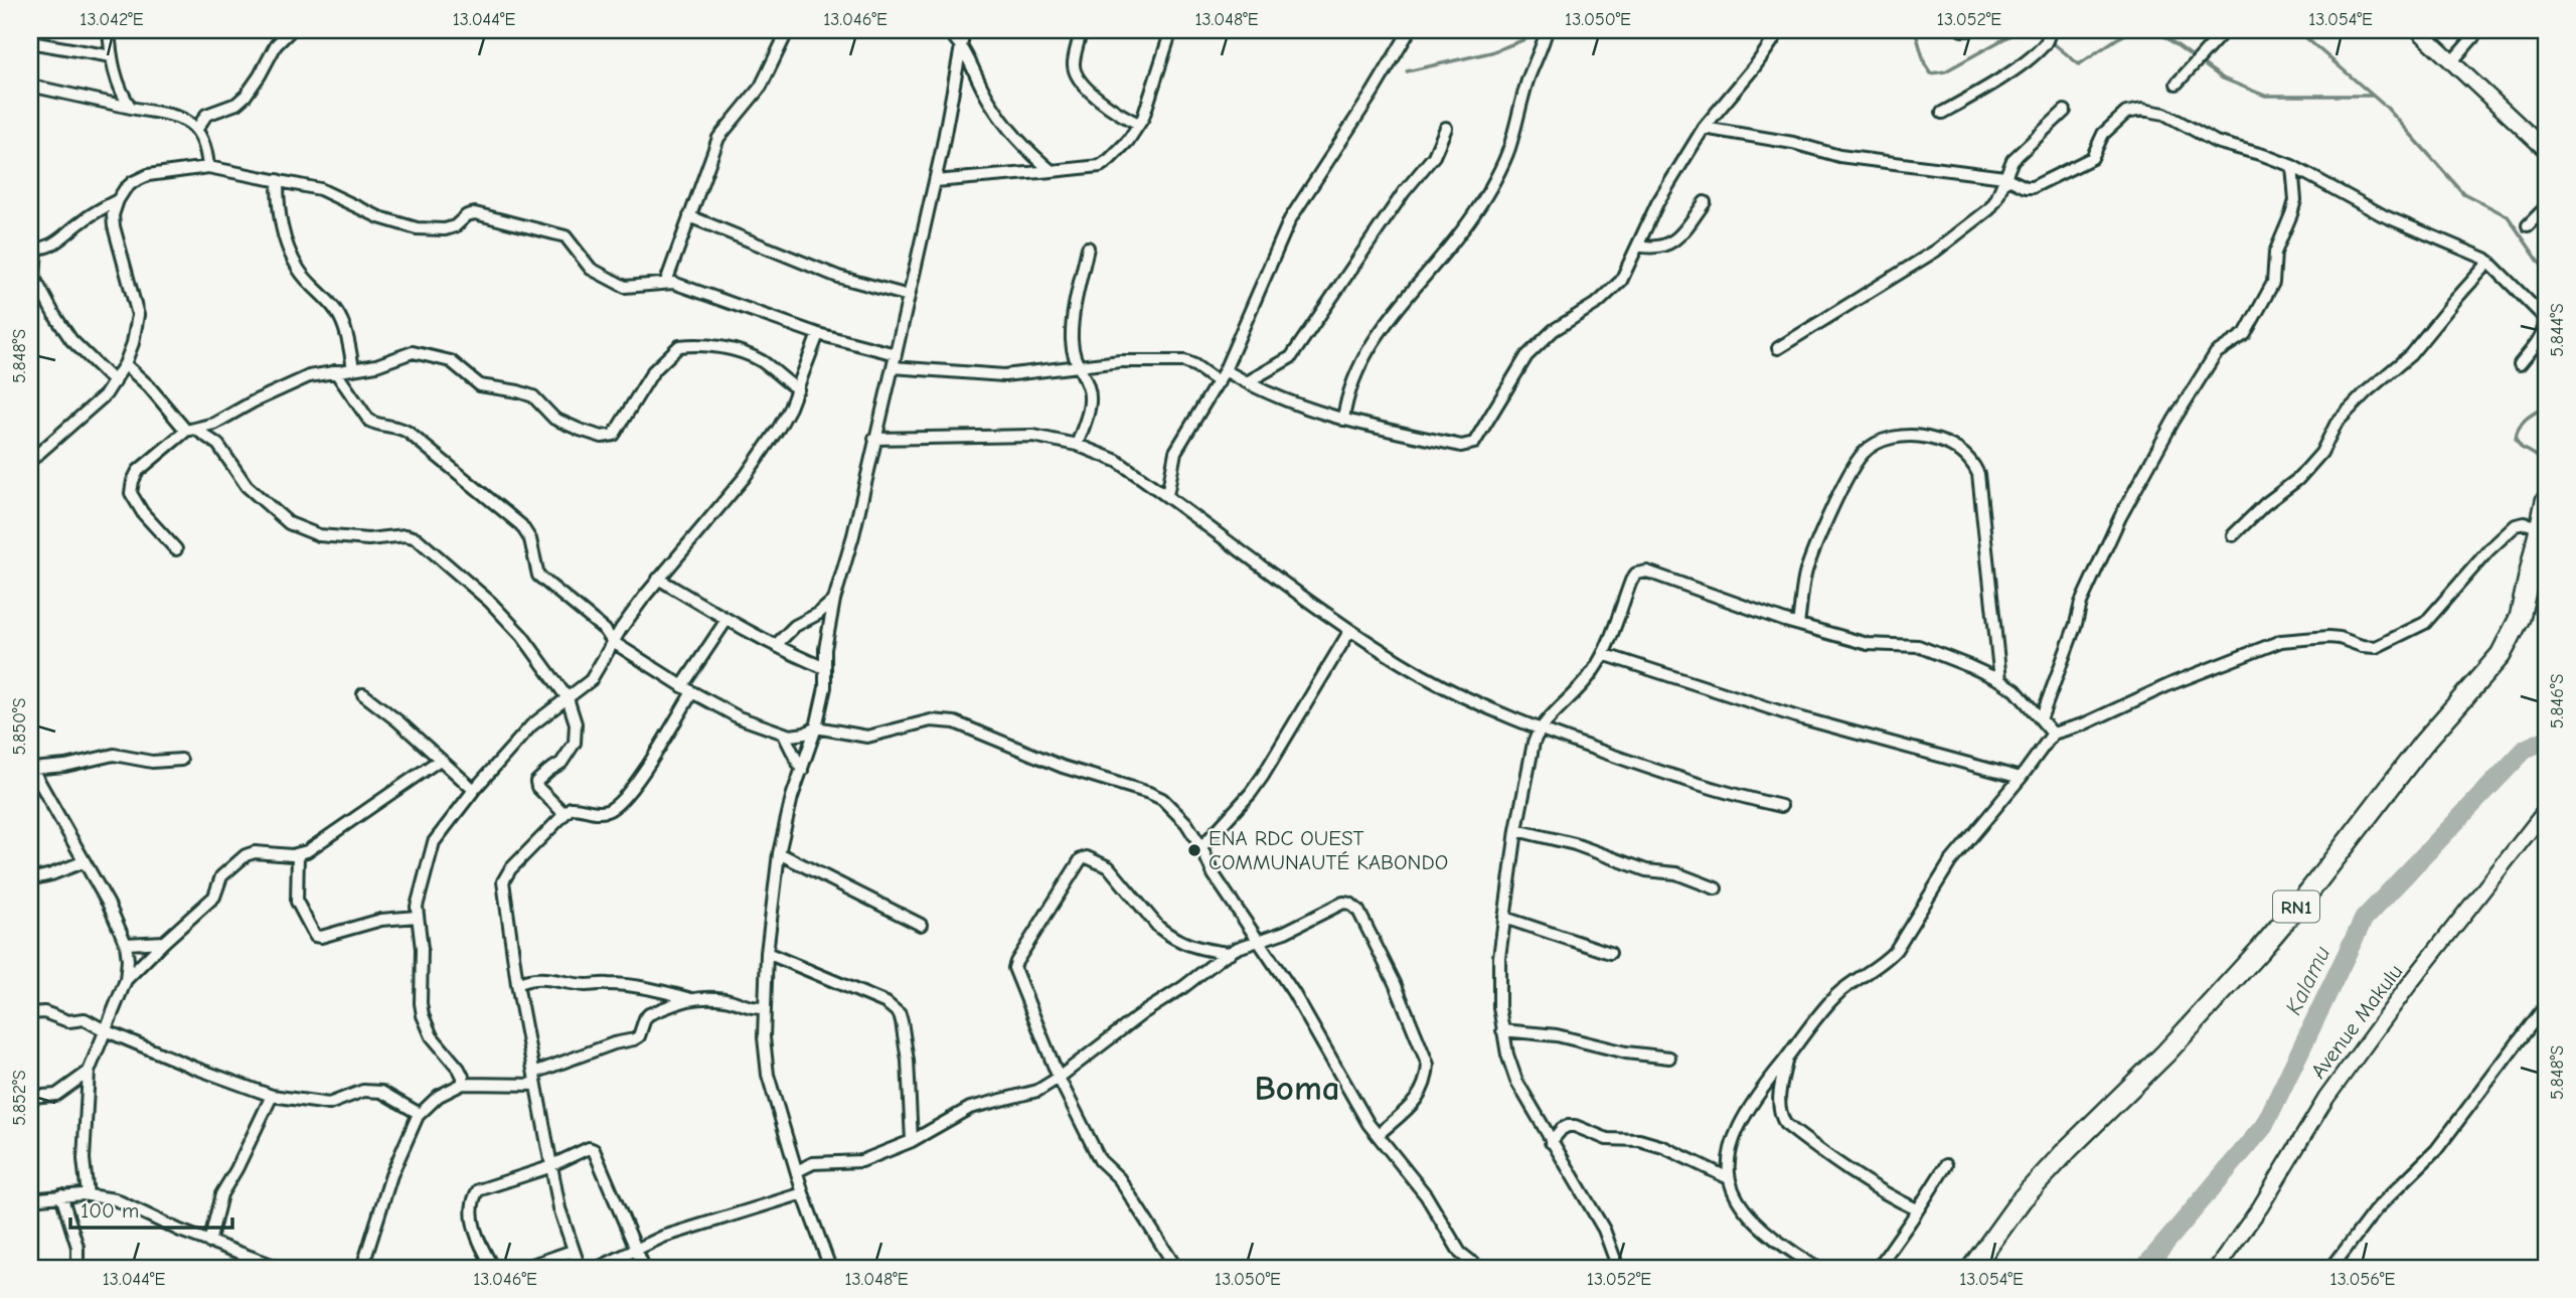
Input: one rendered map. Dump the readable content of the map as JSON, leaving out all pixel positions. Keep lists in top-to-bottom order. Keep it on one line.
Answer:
{"streets":{"highway":["RN1"],"main road":["Avenue Makulu"]},"districts":["Boma"],"water":["Kalamu"],"places":["ENA RDC OUEST COMMUNAUTÉ KABONDO"],"scale_bar":"100 m","coordinates":["13.042°E","13.044°E","13.046°E","13.048°E","13.050°E","13.052°E","13.054°E","5.844°S","5.848°S","5.846°S","5.850°S","5.852°S","13.056°E"]}
